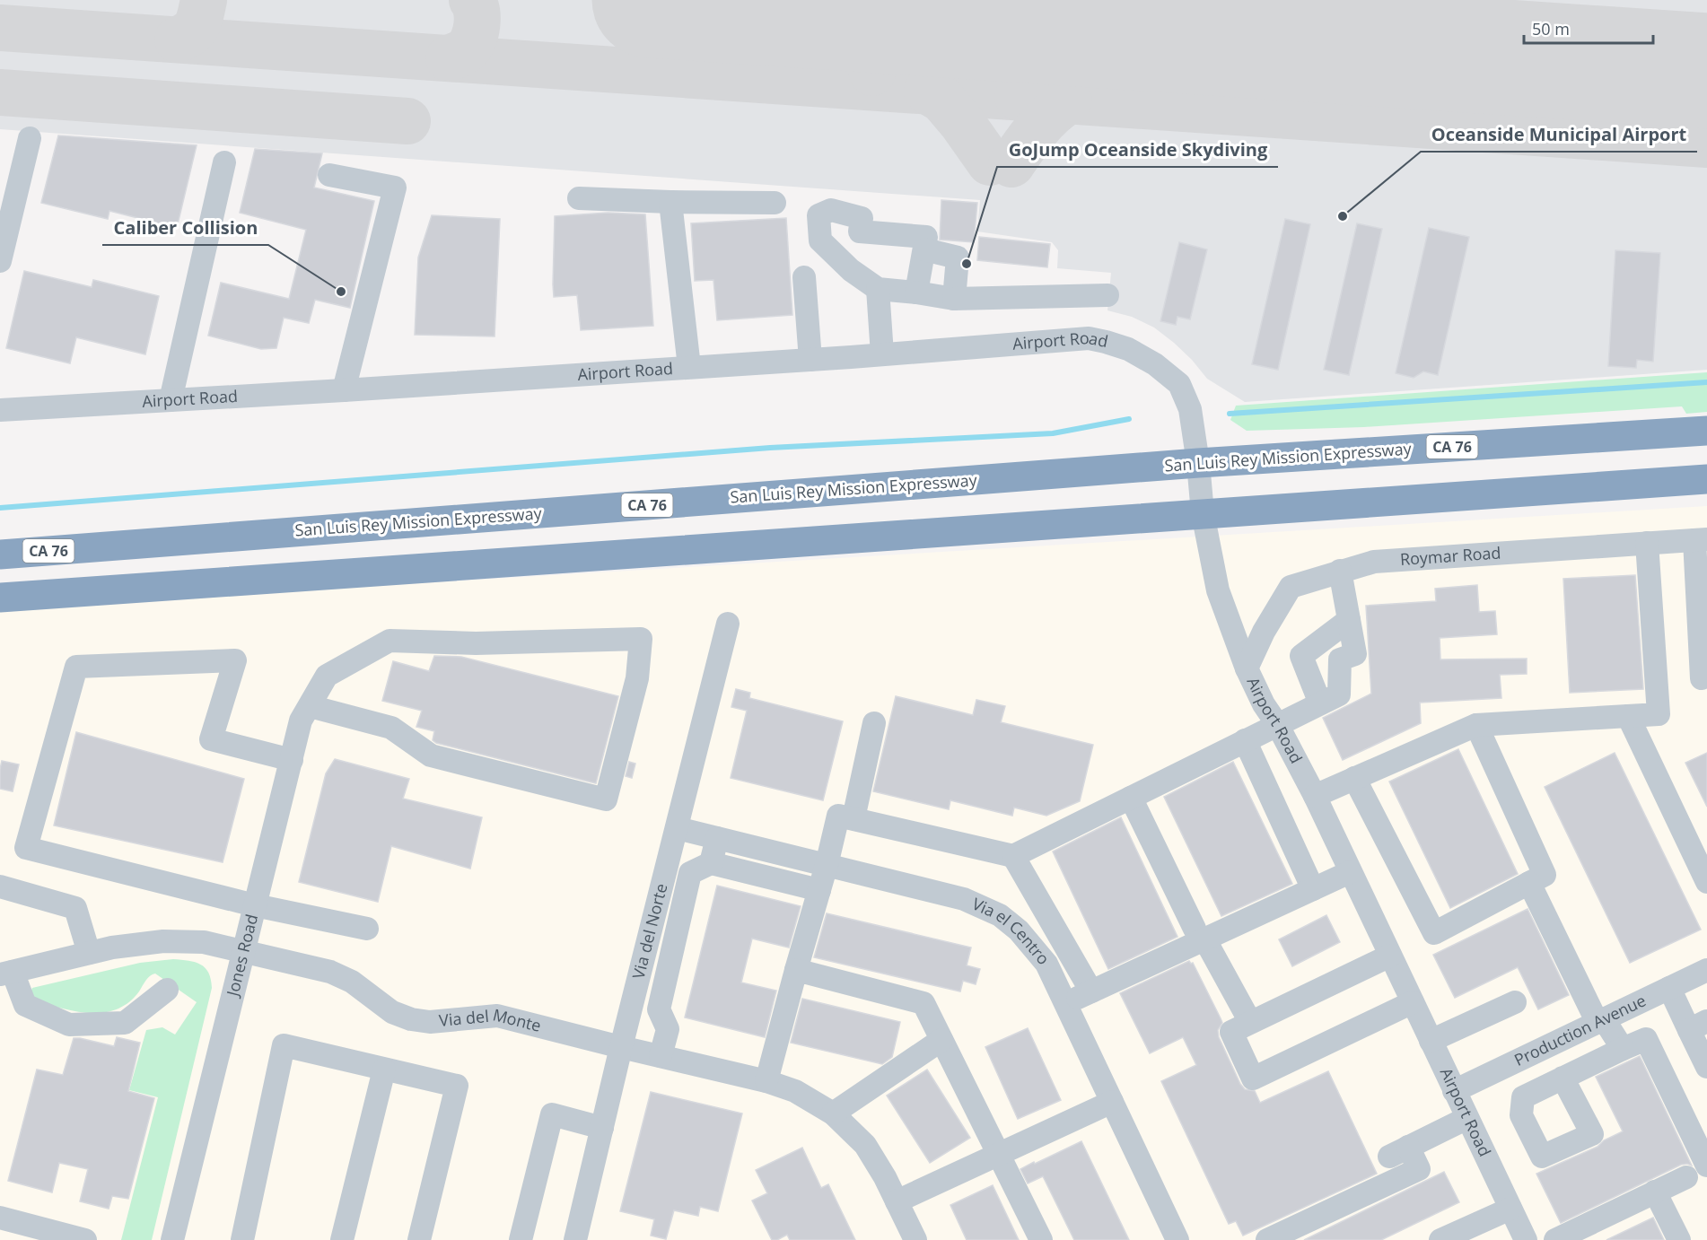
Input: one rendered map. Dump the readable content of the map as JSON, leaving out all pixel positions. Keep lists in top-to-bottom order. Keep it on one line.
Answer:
{"streets":{"highway":["CA 76","San Luis Rey Mission Expressway"],"street":["Airport Road","Roymar Road","Via del Norte","Via el Centro","Jones Road","Via del Monte","Production Avenue"]},"crossings":[["Airport Road","San Luis Rey Mission Expressway"],["Airport Road","Roymar Road"],["Airport Road","Production Avenue"],["Via del Norte","Via el Centro"],["Via del Norte","Via del Monte"],["Jones Road","Via del Monte"]],"places":["Oceanside Municipal Airport","GoJump Oceanside Skydiving","Caliber Collision"],"scale_bar":"50 m"}
